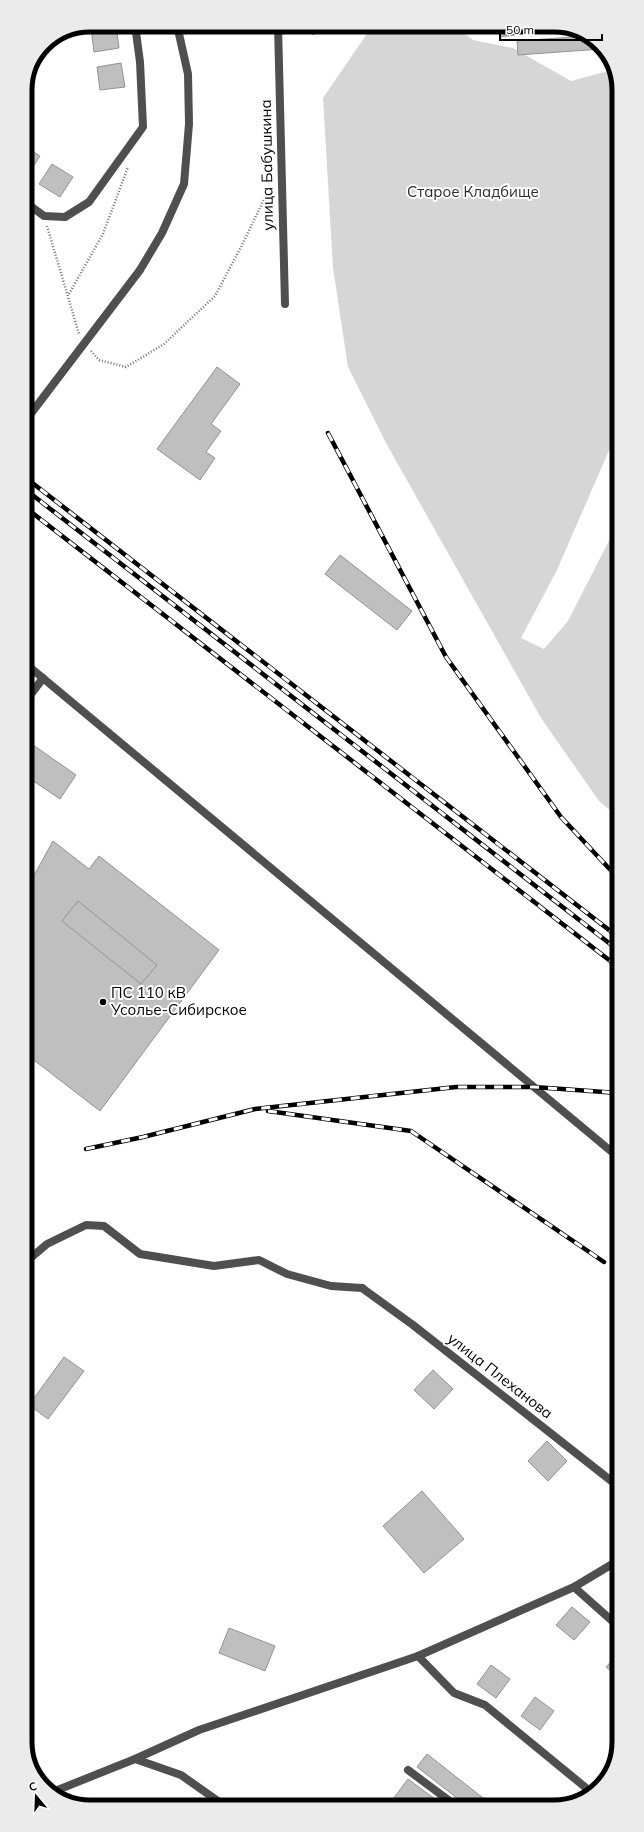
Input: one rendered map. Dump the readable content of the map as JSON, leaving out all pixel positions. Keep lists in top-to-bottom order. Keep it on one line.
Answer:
{"streets":{"street":["улица Бабушкина","улица Плеханова"]},"parks":["Старое Кладбище"],"places":["ПС 110 кВ Усолье-Сибирское"],"scale_bar":"50 m","north":"top"}
